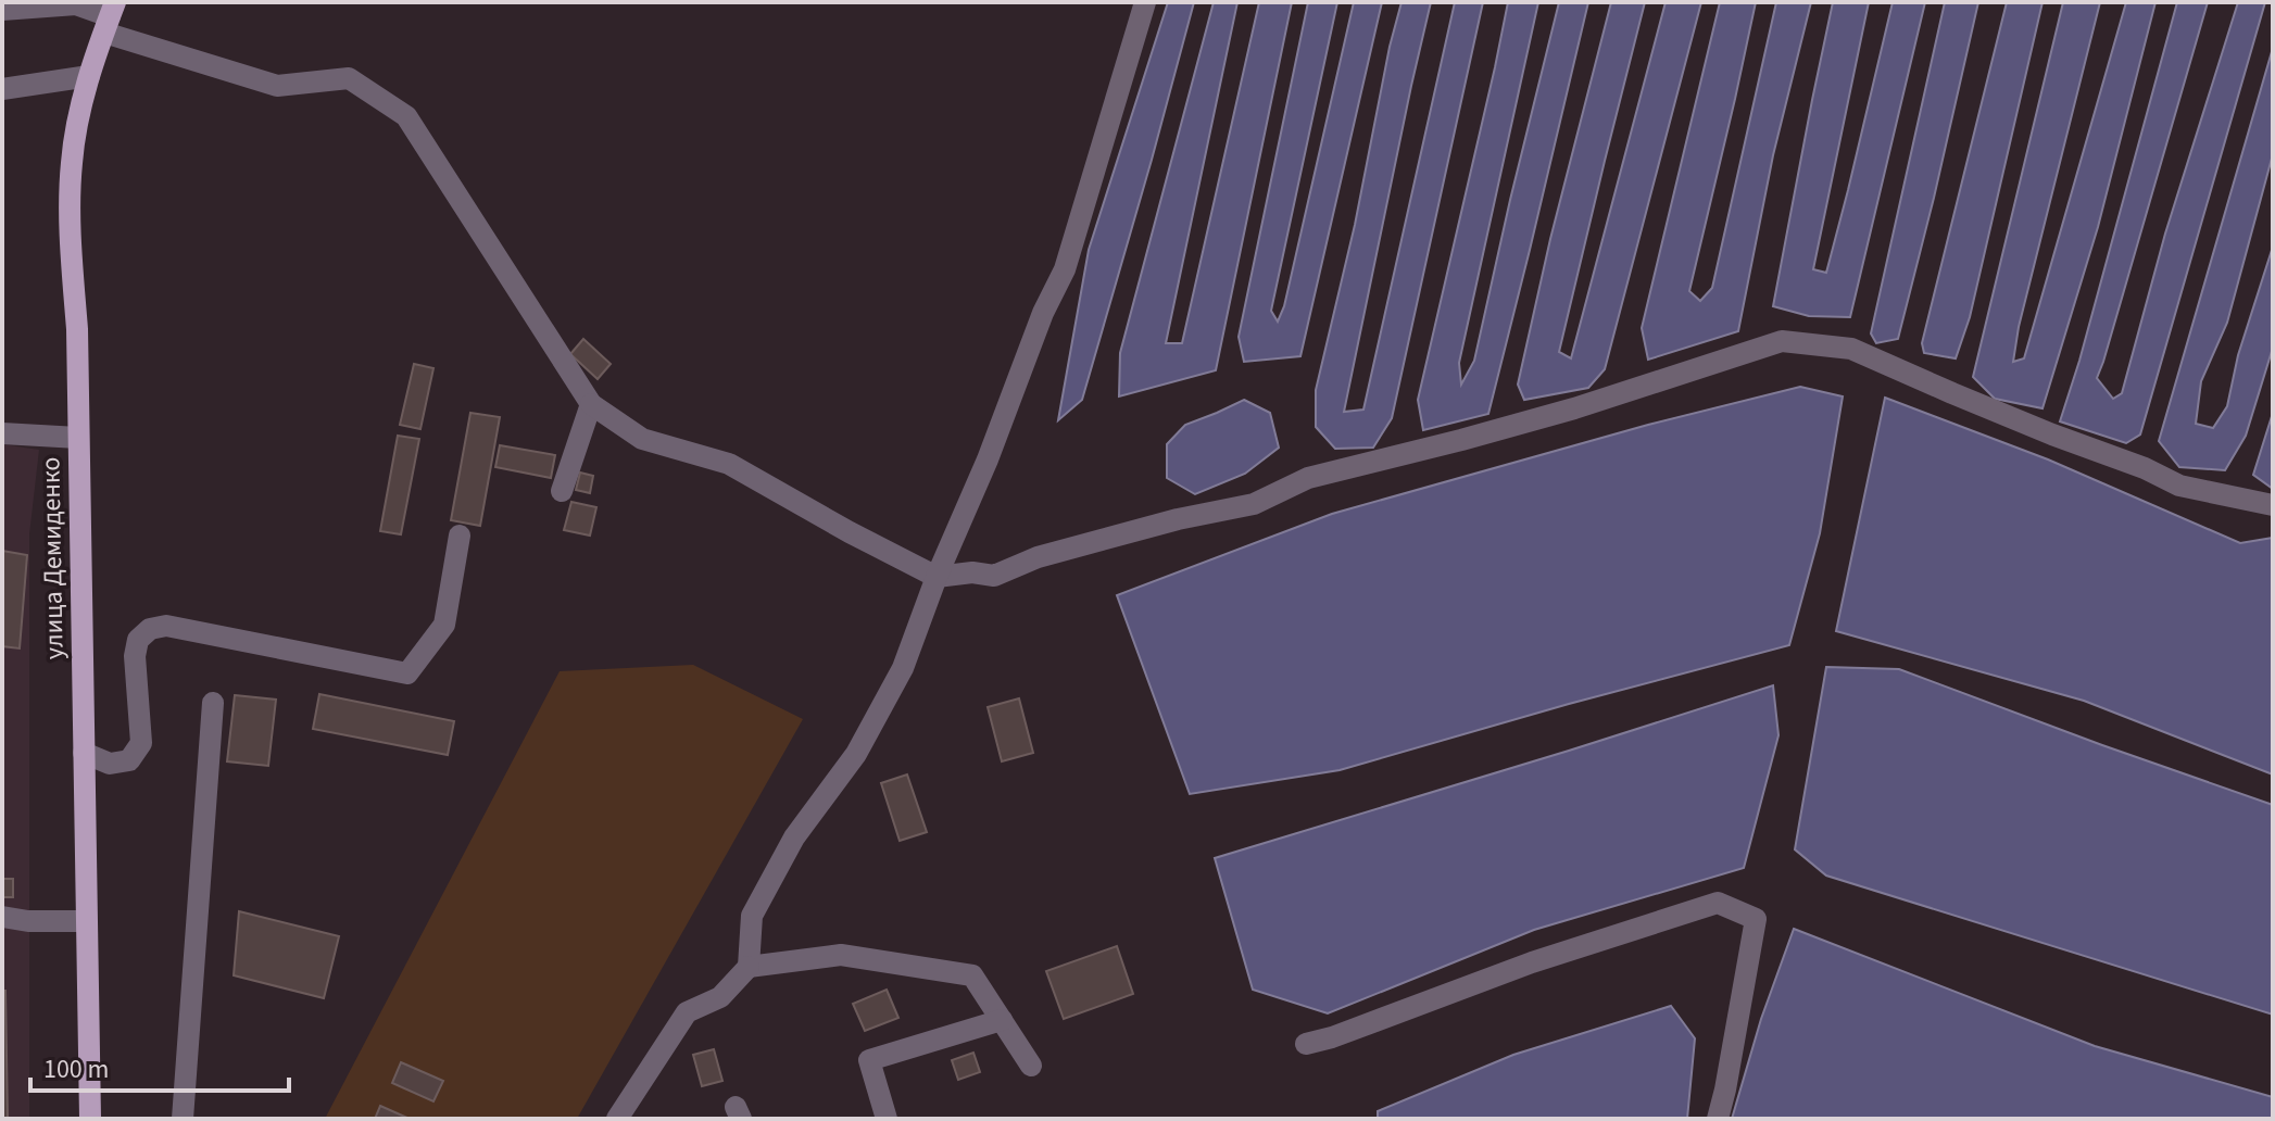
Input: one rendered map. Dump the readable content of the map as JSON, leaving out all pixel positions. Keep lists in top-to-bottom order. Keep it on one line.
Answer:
{"streets":{"main road":["улица Демиденко"]},"scale_bar":"100 m"}
